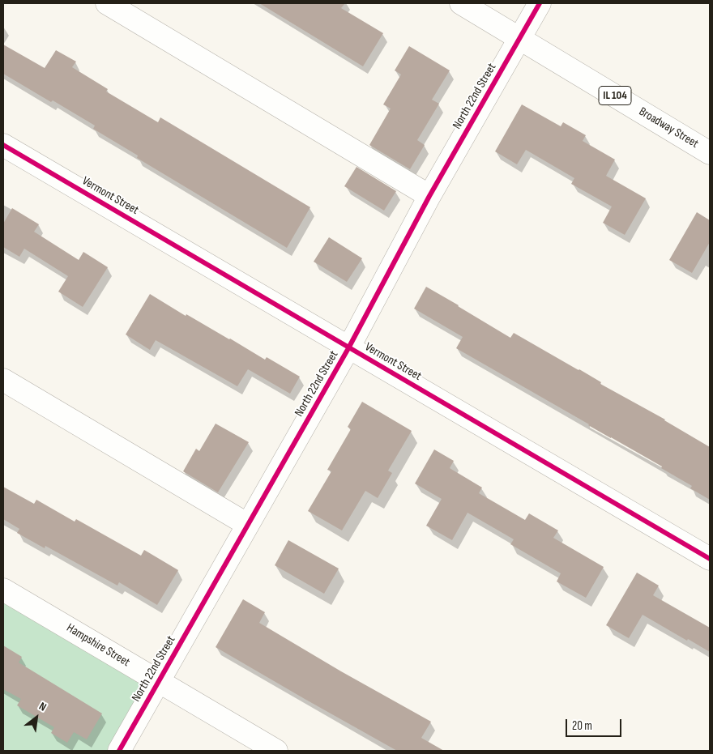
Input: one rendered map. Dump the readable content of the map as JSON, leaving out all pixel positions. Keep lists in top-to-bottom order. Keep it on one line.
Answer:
{"streets":{"street":["IL 104","North 22nd Street","Broadway Street","Vermont Street","Hampshire Street"]},"crossings":[["North 22nd Street","Broadway Street"],["North 22nd Street","Vermont Street"],["North 22nd Street","Hampshire Street"]],"scale_bar":"20 m","north":"top right"}
